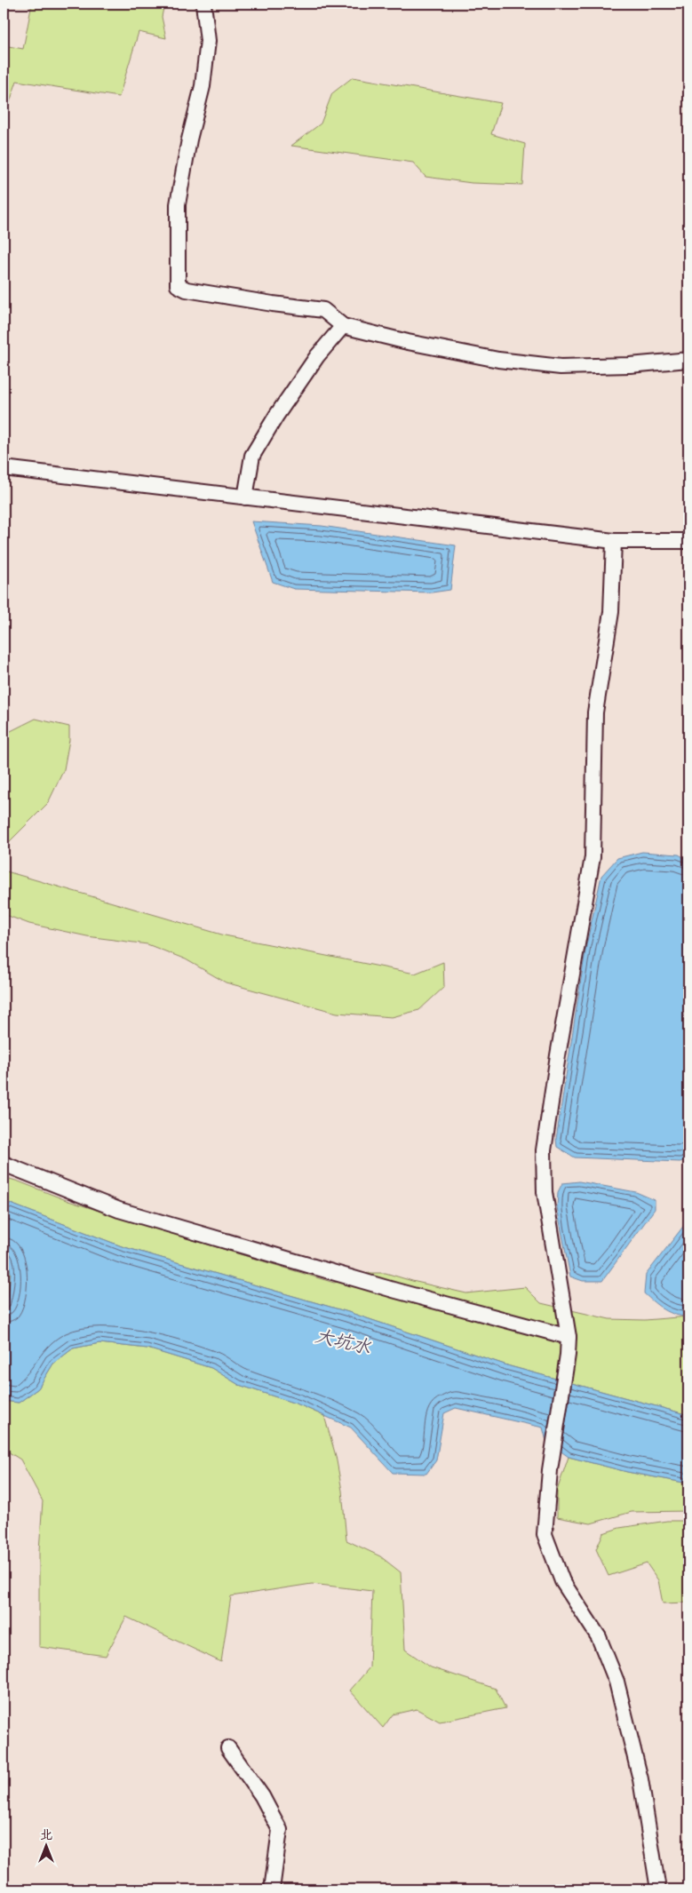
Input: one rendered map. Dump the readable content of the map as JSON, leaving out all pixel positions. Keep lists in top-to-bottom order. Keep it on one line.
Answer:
{"water":["大坑水"],"north":"top"}
